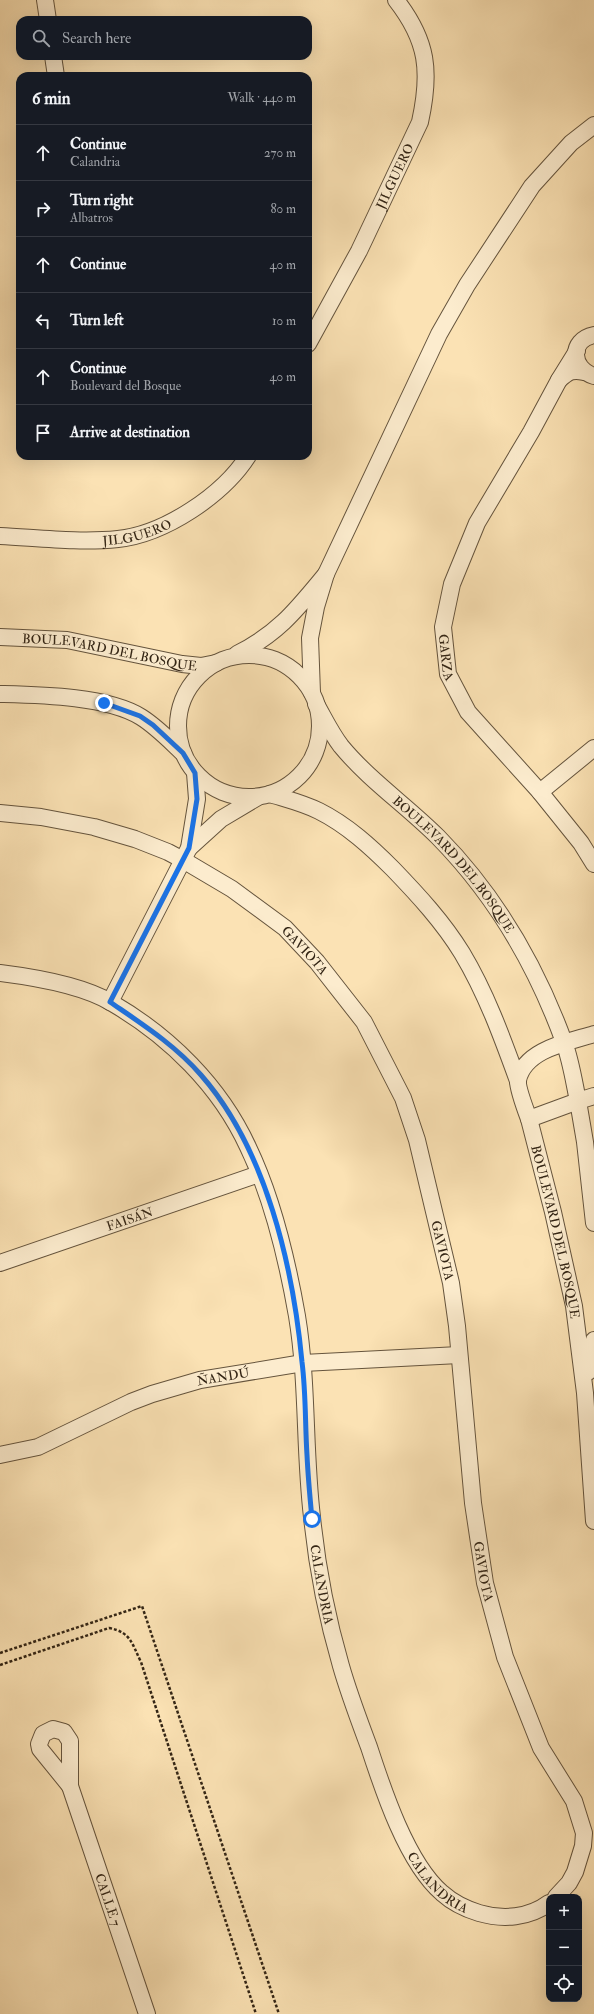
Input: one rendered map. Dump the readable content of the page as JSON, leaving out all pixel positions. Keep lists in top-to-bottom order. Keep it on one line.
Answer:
{"streets":{"street":["JILGUERO","BOULEVARD DEL BOSQUE","GARZA","GAVIOTA","FAISÁN","ÑANDÚ","CALANDRIA","CALLE 7"]},"crossings":[["GAVIOTA","ÑANDÚ"],["FAISÁN","CALANDRIA"],["ÑANDÚ","CALANDRIA"]],"page":{"search":"Search here","heading":["6 min","Walk · 440 m"],"list":[["Continue","Calandria","270 m"],["Turn right","Albatros","80 m"],["Continue","40 m"],["Turn left","10 m"],["Continue","Boulevard del Bosque","40 m"],"Arrive at destination"],"map_buttons":["+","−"]}}
